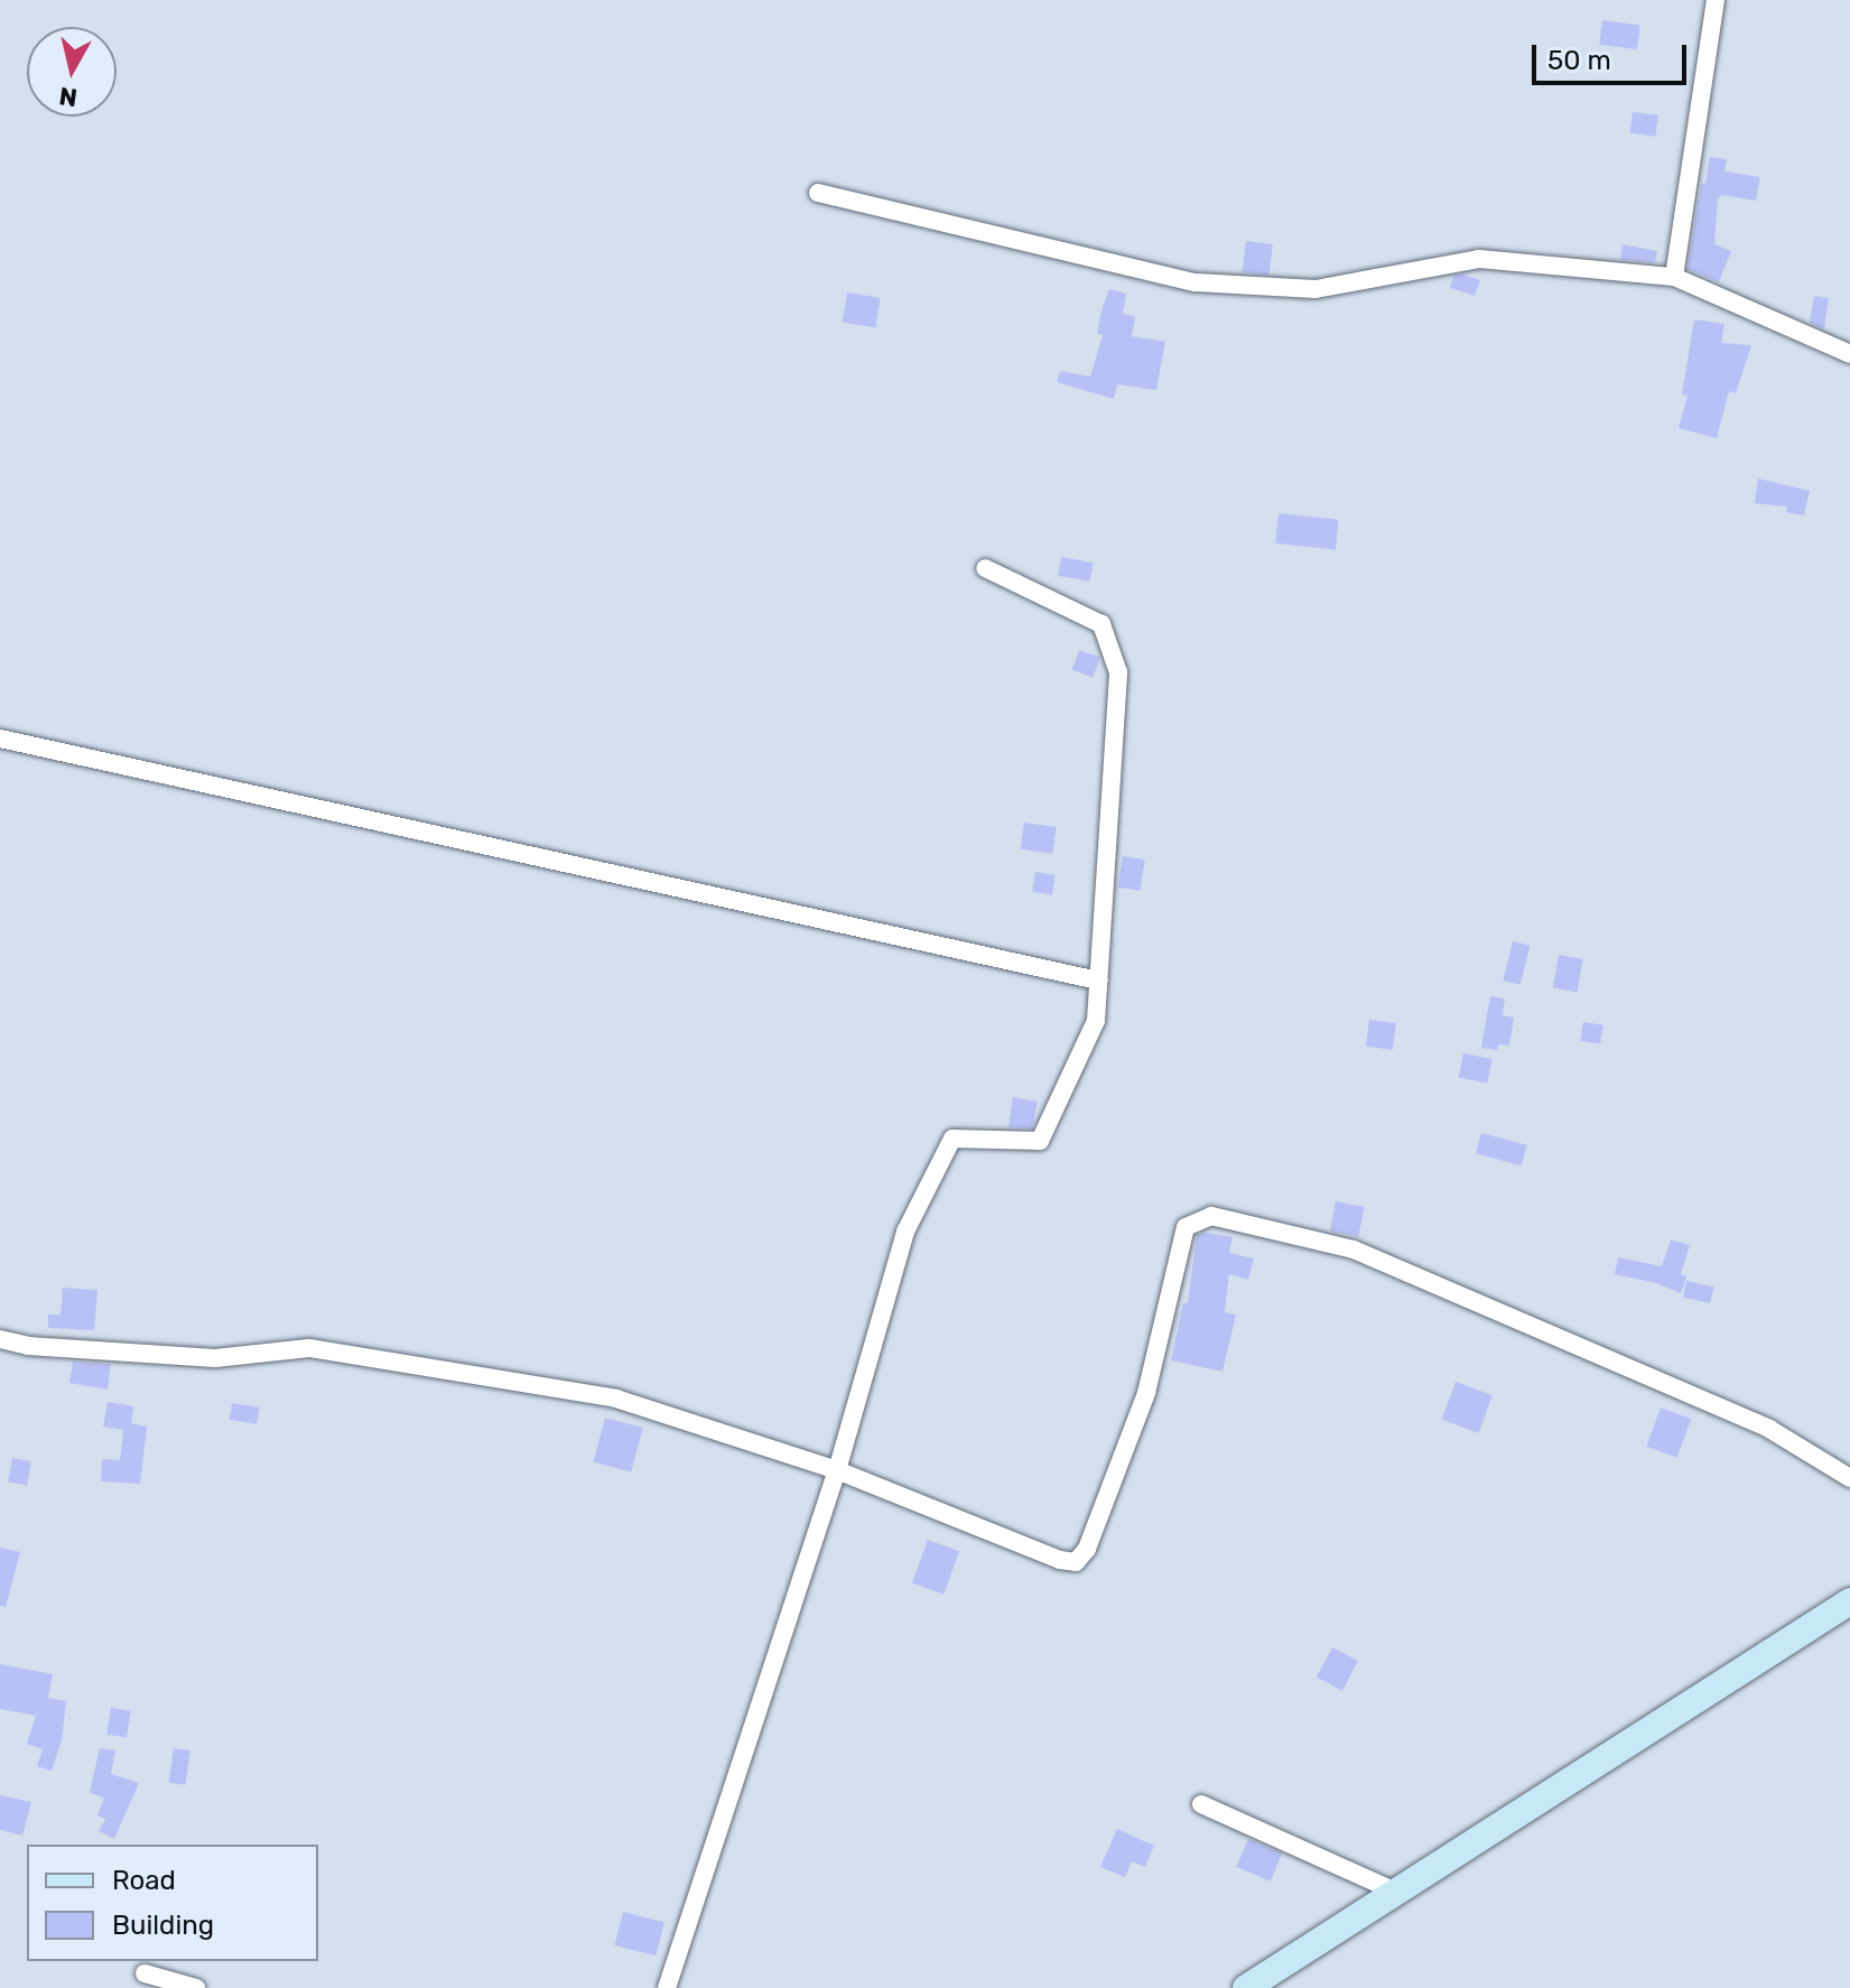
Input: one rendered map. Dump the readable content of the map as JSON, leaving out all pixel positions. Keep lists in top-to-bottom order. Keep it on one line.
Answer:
{"legend":["Road","Building"],"scale_bar":"50 m","north":"bottom"}
